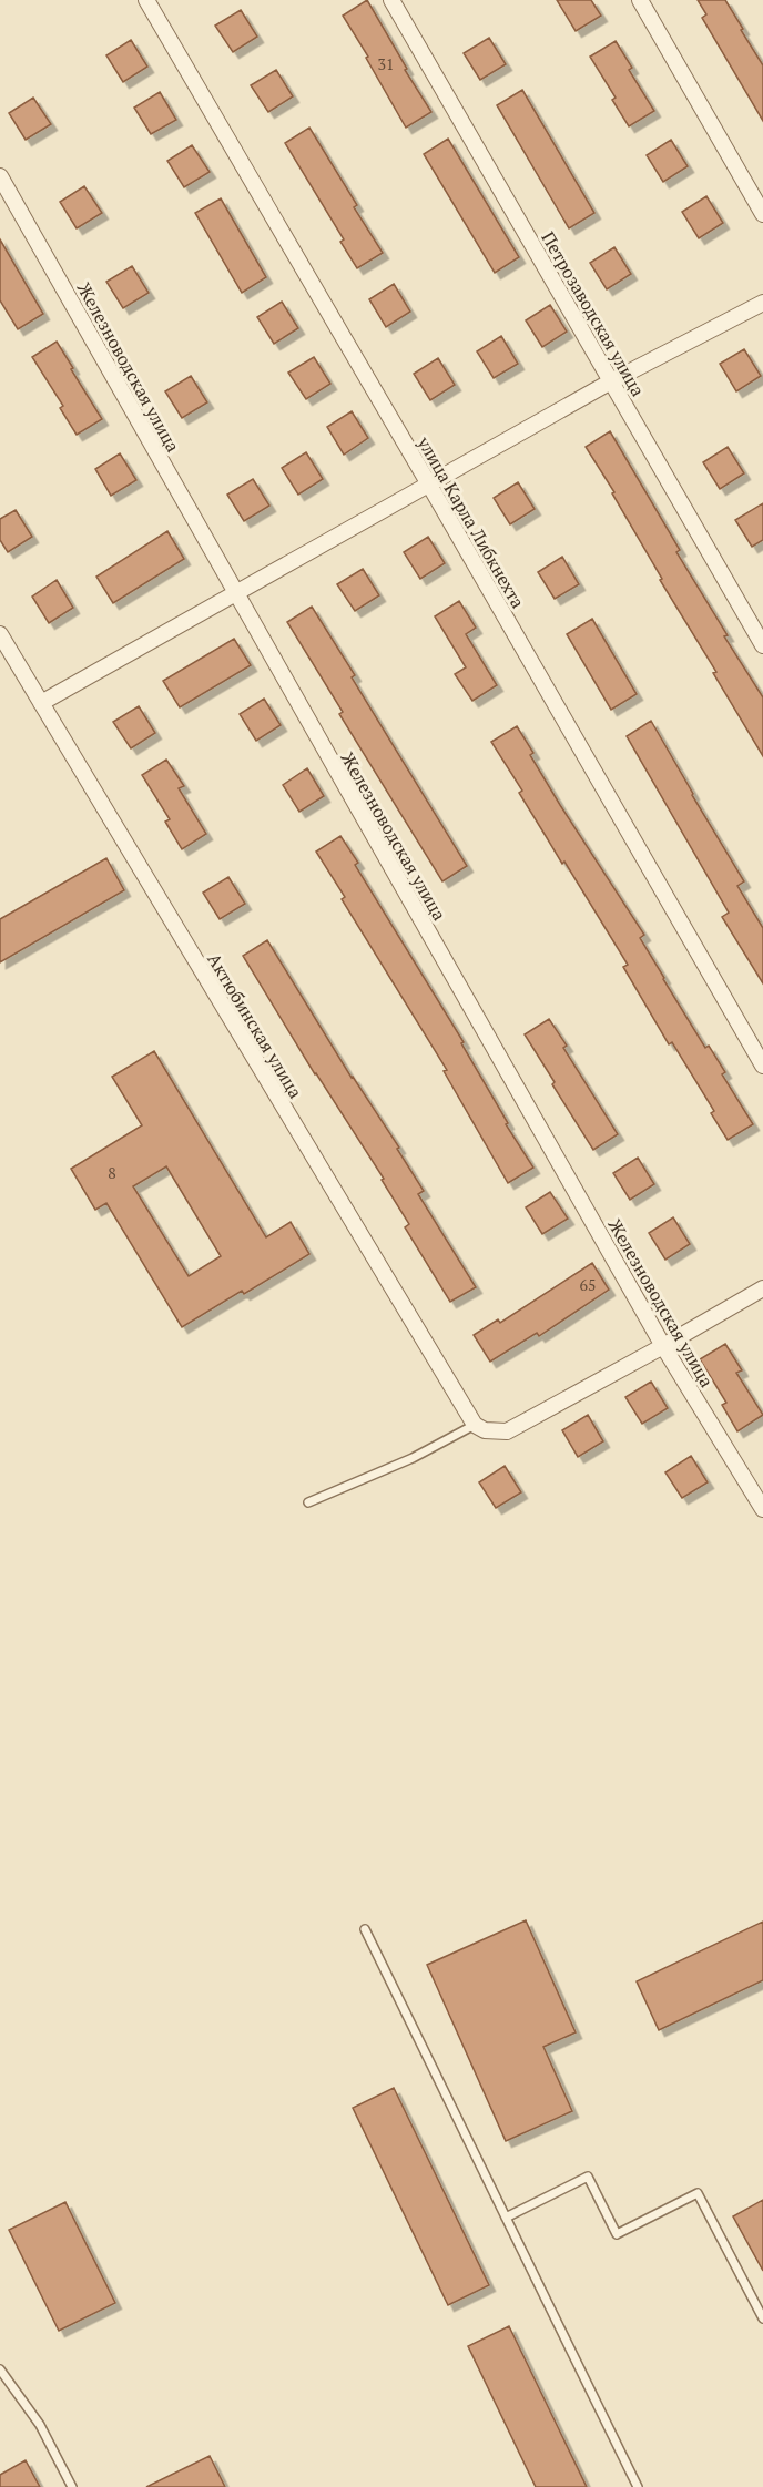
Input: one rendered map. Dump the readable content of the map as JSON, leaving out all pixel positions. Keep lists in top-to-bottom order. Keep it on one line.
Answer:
{"streets":{"street":["Петрозаводская улица","Железноводская улица","улица Карла Либкнехта","Актюбинская улица"]},"house_numbers":["31","8","65"]}
